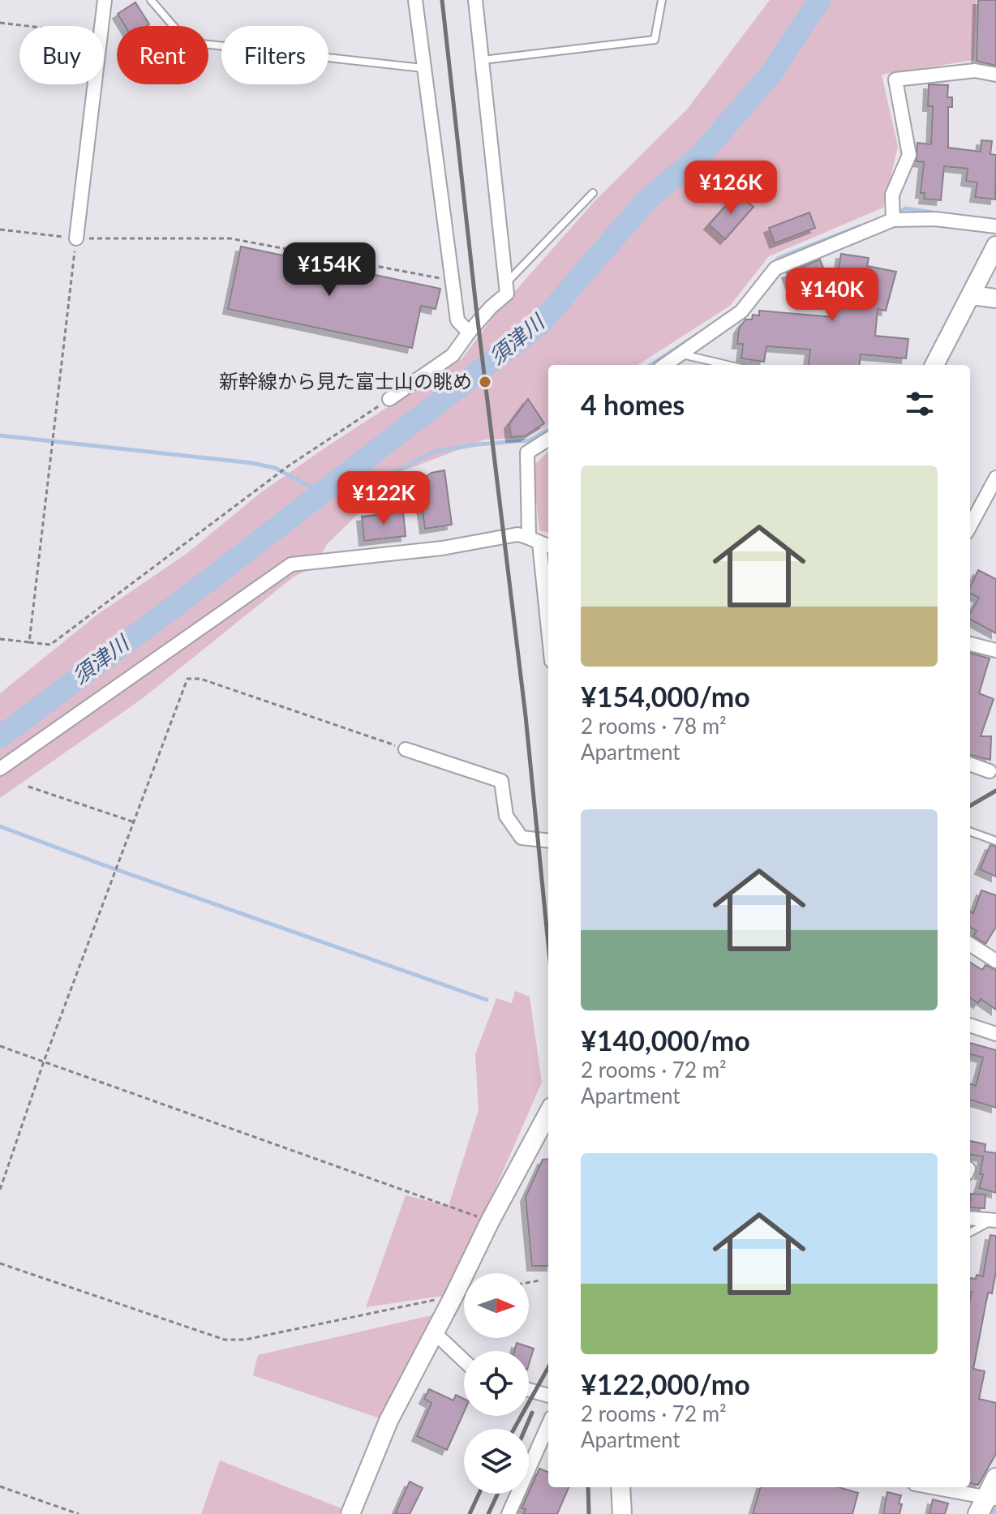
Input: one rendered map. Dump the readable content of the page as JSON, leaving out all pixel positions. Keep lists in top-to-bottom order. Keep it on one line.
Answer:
{"water":["須津川"],"places":["新幹線から見た富士山の眺め"],"north":"right","page":{"chip":["Buy","Rent","Filters"],"price":["¥126K","¥154K","¥140K","¥122K"],"heading":"4 homes","list":[{"name":"¥154,000/mo","note":"2 rooms · 78 m² · Apartment"},{"name":"¥140,000/mo","note":"2 rooms · 72 m² · Apartment"},{"name":"¥122,000/mo","note":"2 rooms · 72 m² · Apartment"}]}}
